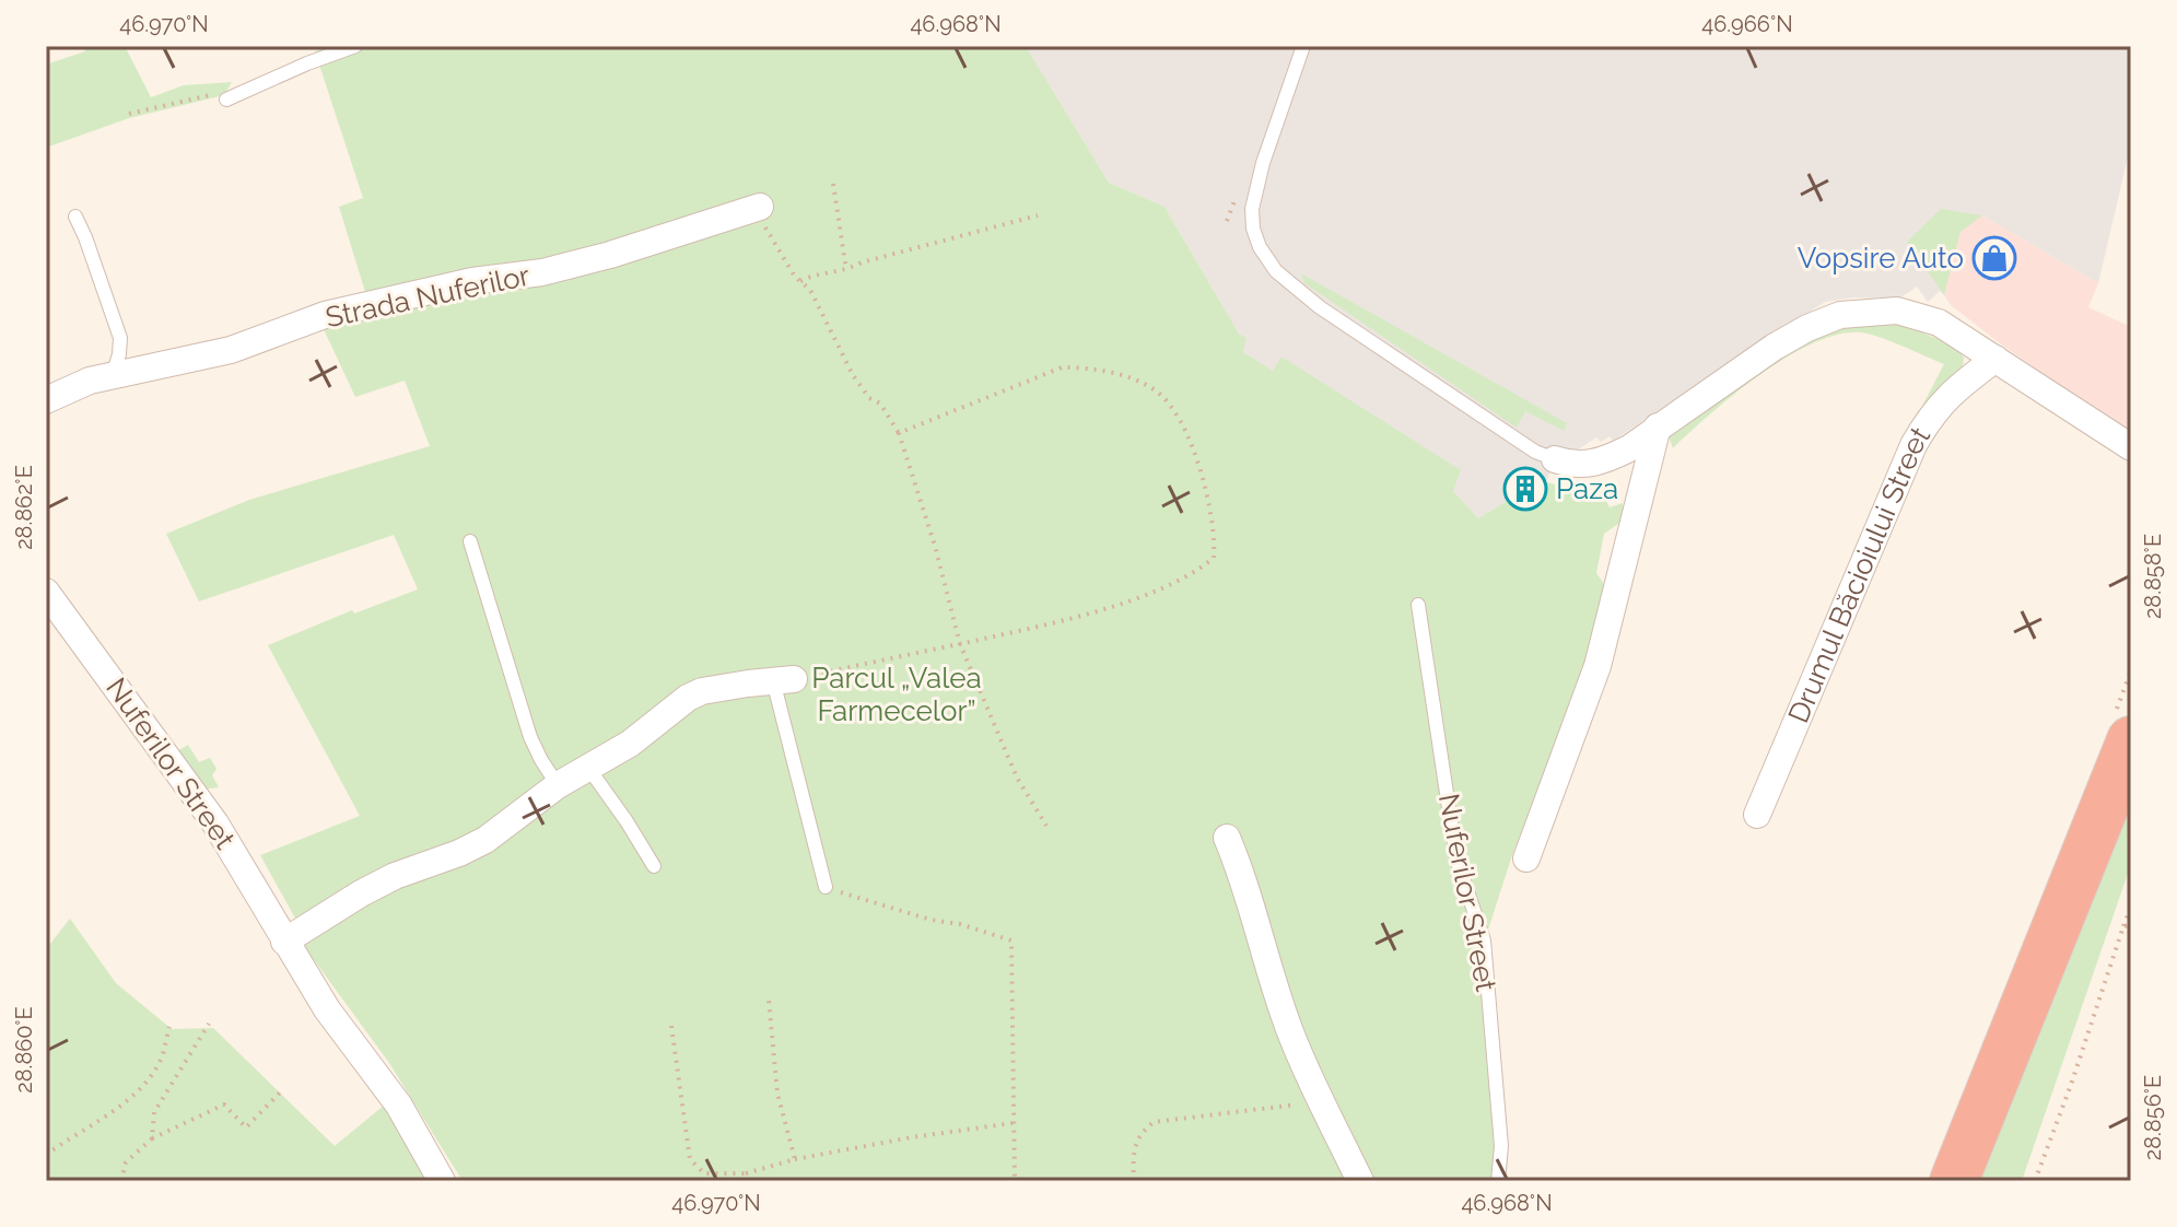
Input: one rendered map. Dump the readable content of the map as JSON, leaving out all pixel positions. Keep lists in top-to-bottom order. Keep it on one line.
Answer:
{"streets":{"street":["Strada Nuferilor","Drumul Băcioiului Street","Nuferilor Street"]},"parks":["Parcul „Valea Farmecelor”"],"places":{"shop":["Vopsire Auto"],"building":["Paza"]},"coordinates":["46.970°N","46.968°N","46.966°N","28.862°E","28.858°E","28.860°E","28.856°E"]}
